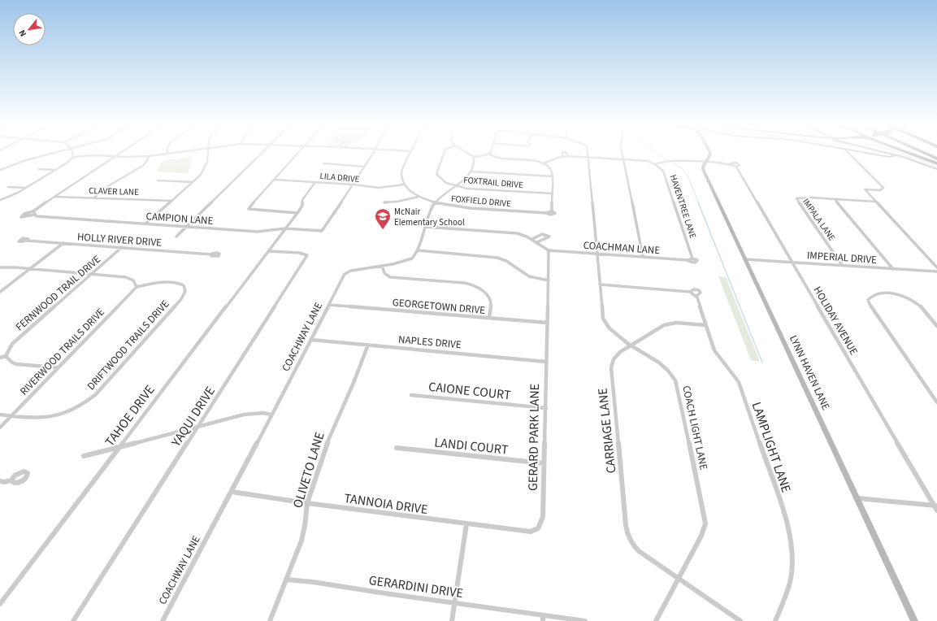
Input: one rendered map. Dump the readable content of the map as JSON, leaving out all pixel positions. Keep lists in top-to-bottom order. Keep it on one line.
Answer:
{"streets":{"street":["LILA DRIVE","FOXTRAIL DRIVE","CLAVER LANE","FOXFIELD DRIVE","HAVENTREE LANE","CAMPION LANE","IMPALA LANE","HOLLY RIVER DRIVE","COACHMAN LANE","IMPERIAL DRIVE","FERNWOOD TRAIL DRIVE","GEORGETOWN DRIVE","HOLIDAY AVENUE","COACHWAY LANE","NAPLES DRIVE","DRIFTWOOD TRAILS DRIVE","RIVERWOOD TRAILS DRIVE","LYNN HAVEN LANE","CAIONE COURT","TAHOE DRIVE","YAQUI DRIVE","COACH LIGHT LANE","CARRIAGE LANE","GERARD PARK LANE","LANDI COURT","LAMPLIGHT LANE","OLIVETO LANE","TANNOIA DRIVE","GERARDINI DRIVE"]},"crossings":[["LILA DRIVE","CAMPION LANE"],["LILA DRIVE","TAHOE DRIVE"],["FOXTRAIL DRIVE","FOXFIELD DRIVE"],["CLAVER LANE","CAMPION LANE"],["HAVENTREE LANE","COACHMAN LANE"],["HAVENTREE LANE","HOLIDAY AVENUE"],["CAMPION LANE","TAHOE DRIVE"],["IMPALA LANE","IMPERIAL DRIVE"],["HOLLY RIVER DRIVE","FERNWOOD TRAIL DRIVE"],["COACHMAN LANE","COACH LIGHT LANE"],["COACHMAN LANE","GERARD PARK LANE"],["IMPERIAL DRIVE","HOLIDAY AVENUE"],["IMPERIAL DRIVE","LYNN HAVEN LANE"],["GEORGETOWN DRIVE","COACHWAY LANE"],["GEORGETOWN DRIVE","GERARD PARK LANE"],["HOLIDAY AVENUE","LYNN HAVEN LANE"],["COACHWAY LANE","NAPLES DRIVE"],["COACHWAY LANE","TANNOIA DRIVE"],["NAPLES DRIVE","GERARD PARK LANE"],["NAPLES DRIVE","OLIVETO LANE"],["DRIFTWOOD TRAILS DRIVE","RIVERWOOD TRAILS DRIVE"],["CAIONE COURT","GERARD PARK LANE"],["TAHOE DRIVE","YAQUI DRIVE"],["COACH LIGHT LANE","CARRIAGE LANE"],["COACH LIGHT LANE","LAMPLIGHT LANE"],["CARRIAGE LANE","LAMPLIGHT LANE"],["GERARD PARK LANE","LANDI COURT"],["GERARD PARK LANE","TANNOIA DRIVE"],["OLIVETO LANE","TANNOIA DRIVE"],["OLIVETO LANE","GERARDINI DRIVE"]],"places":{"school or university":["McNair Elementary School"]},"north":"bottom left"}
